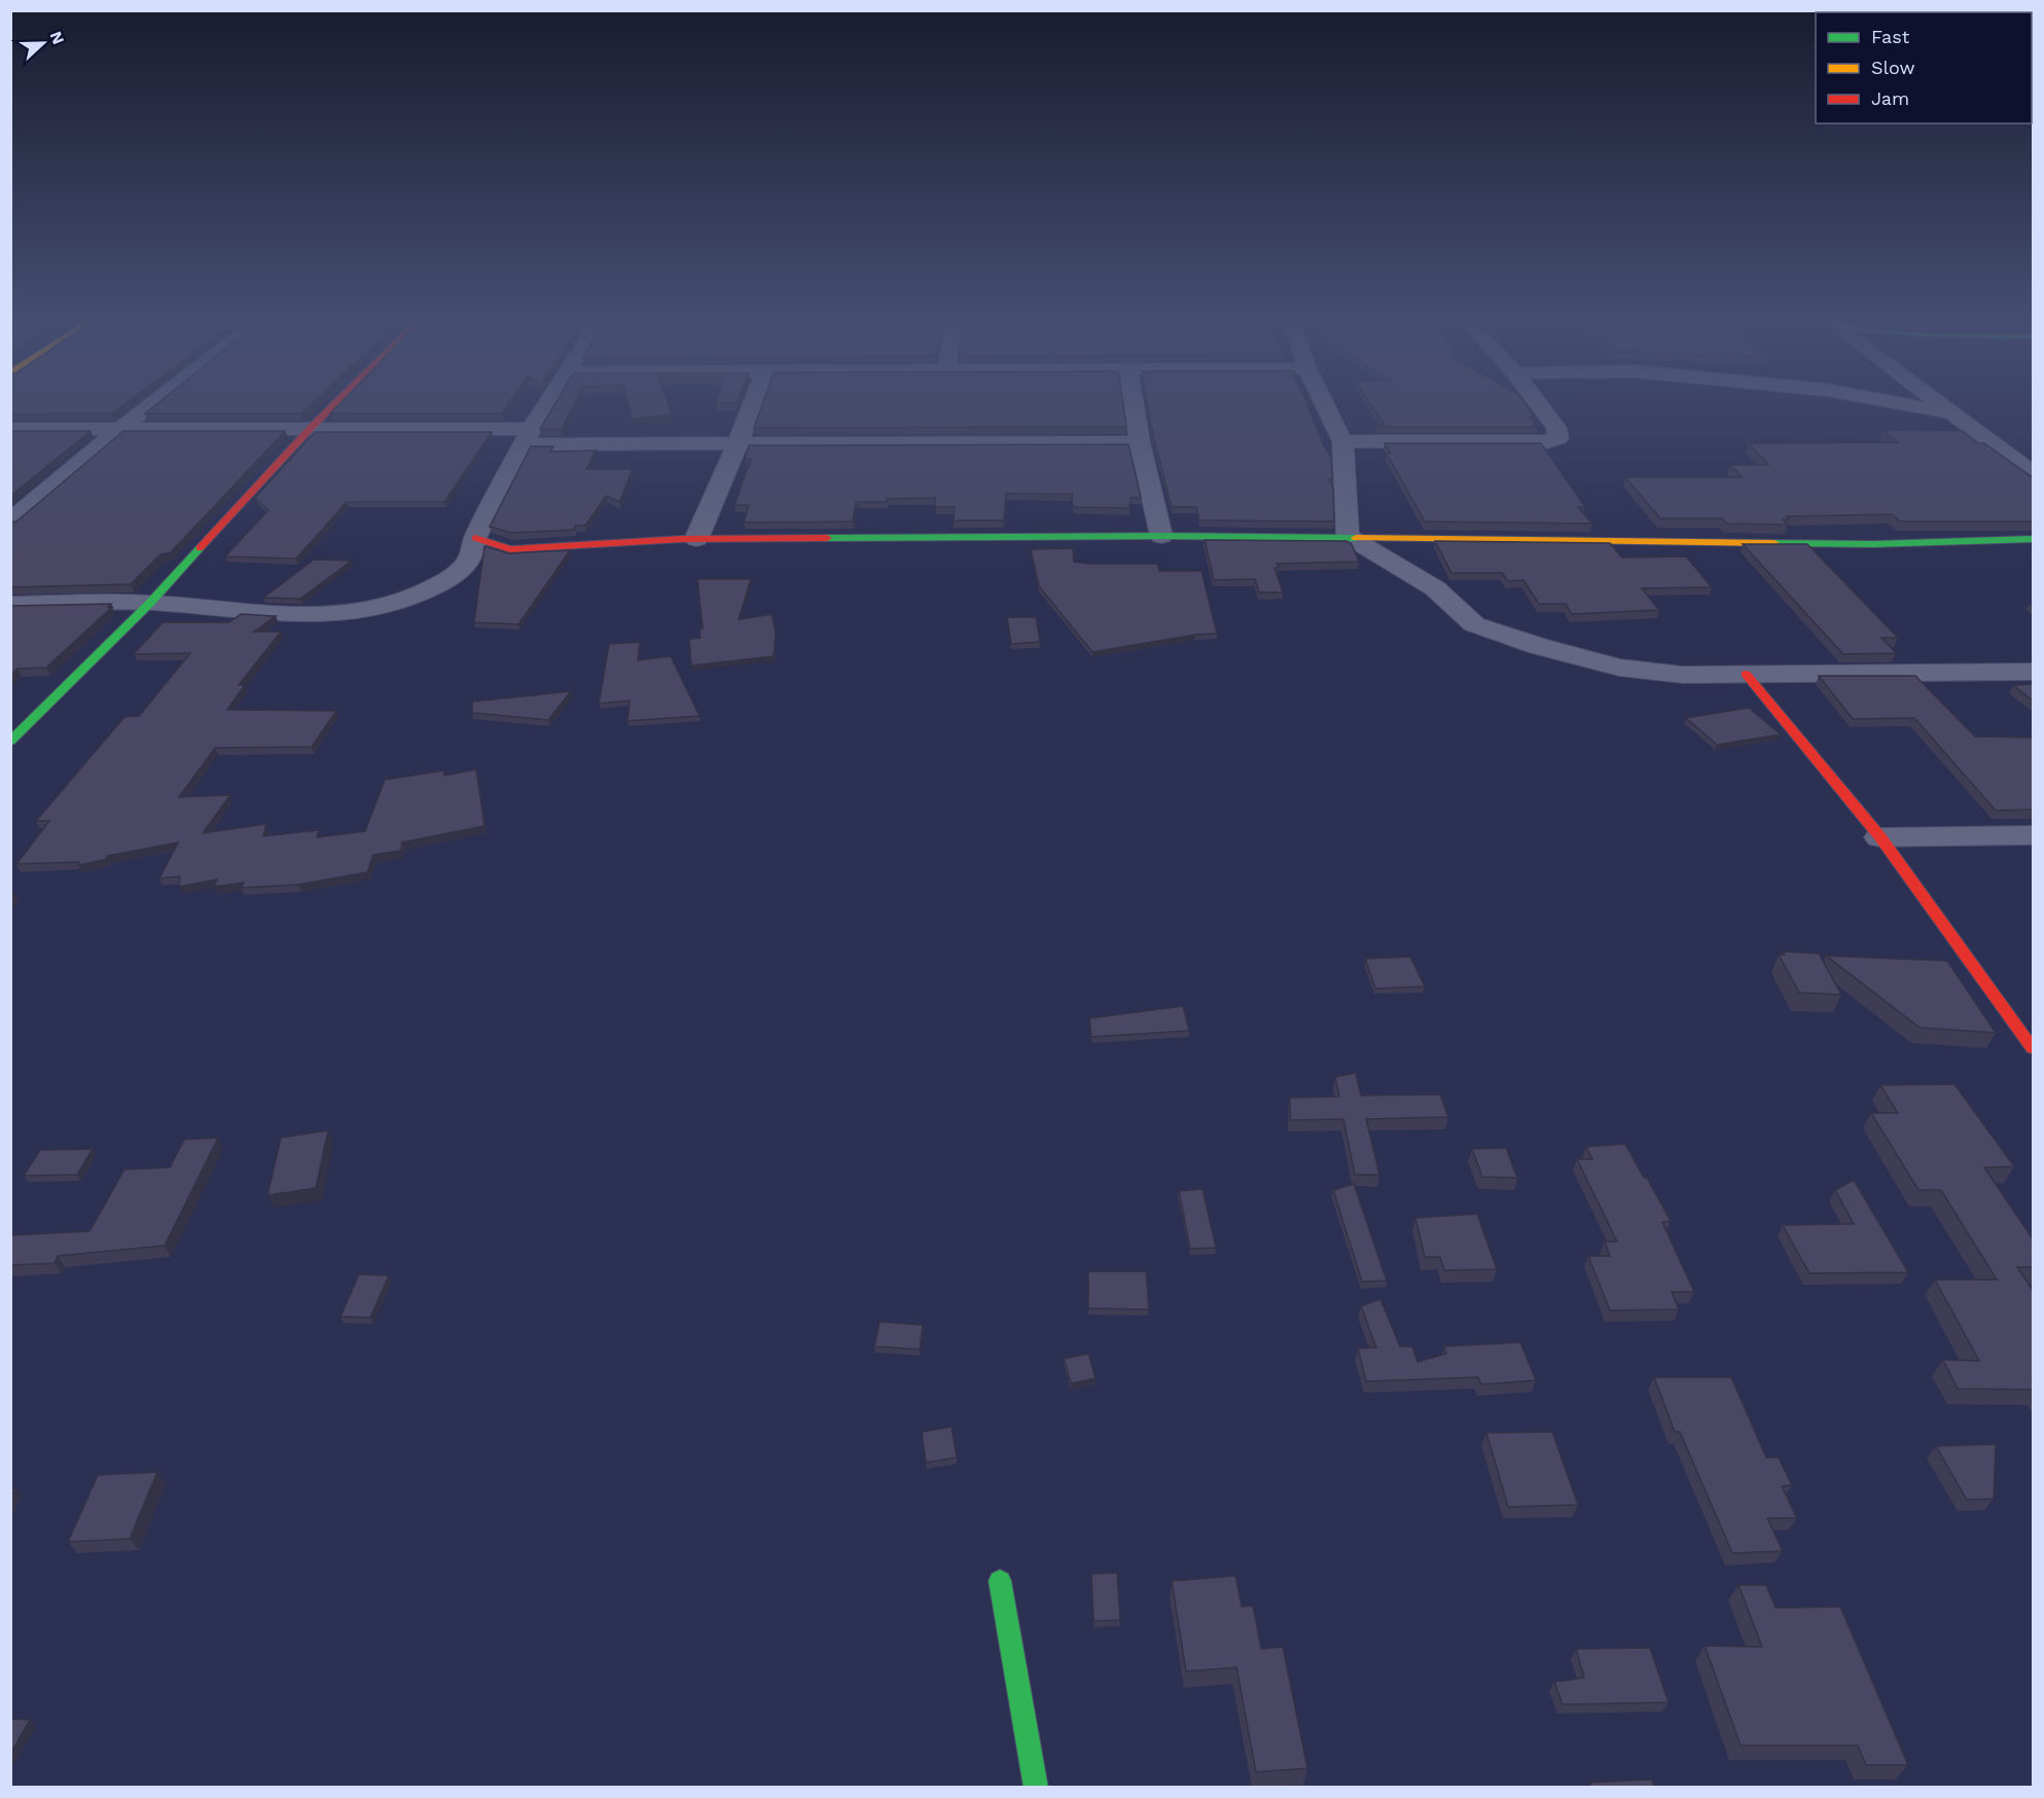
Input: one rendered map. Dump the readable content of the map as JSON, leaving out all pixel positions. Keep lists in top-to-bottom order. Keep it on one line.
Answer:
{"legend":["Fast","Slow","Jam"],"north":"right"}
